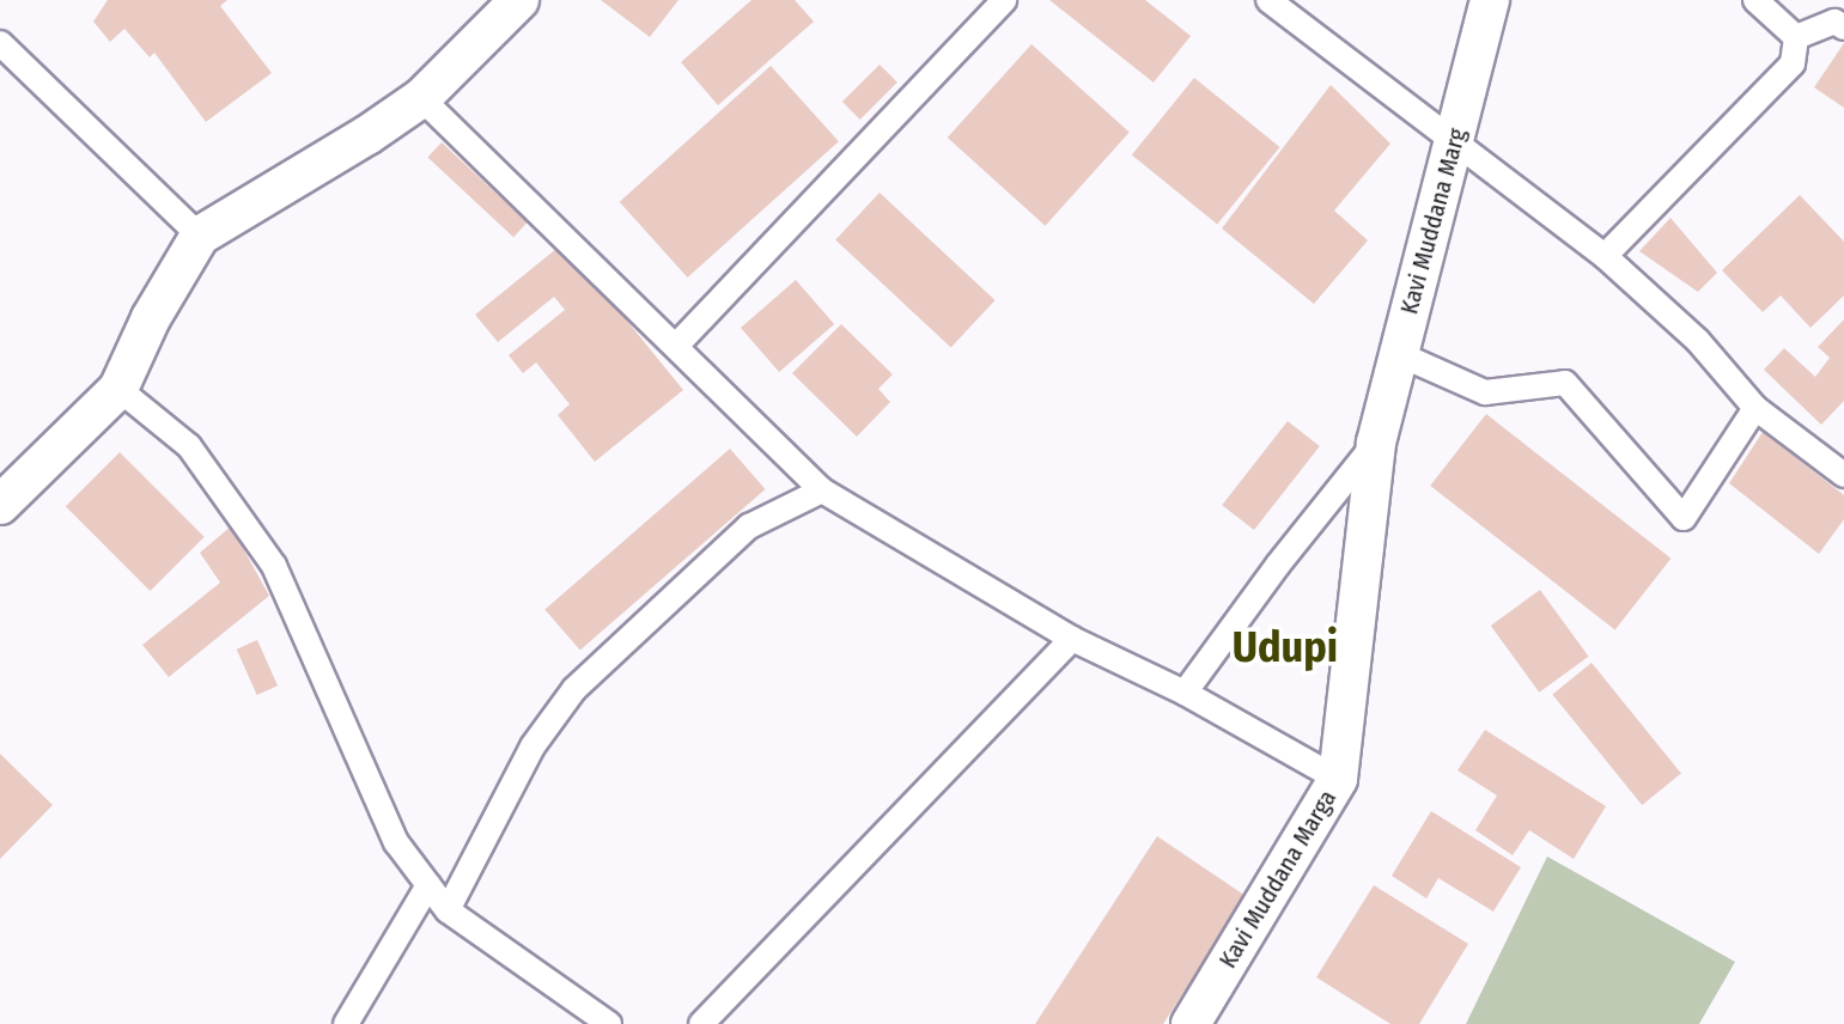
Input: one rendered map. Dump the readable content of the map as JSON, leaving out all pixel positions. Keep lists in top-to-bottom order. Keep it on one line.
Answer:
{"streets":{"main road":["Kavi Muddana Marg","Kavi Muddana Marga"]},"crossings":[["Kavi Muddana Marg","Kavi Muddana Marga"]],"districts":["Udupi"]}
